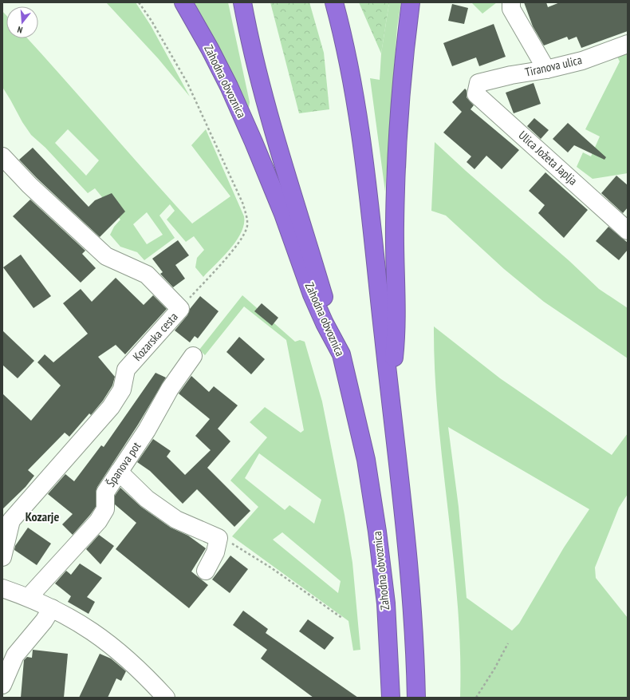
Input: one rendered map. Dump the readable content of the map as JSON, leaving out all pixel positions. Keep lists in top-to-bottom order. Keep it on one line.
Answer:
{"streets":{"highway":["Zahodna obvoznica"],"street":["Tiranova ulica","Ulica Jožeta Japlja","Kozarska cesta","Španova pot"]},"crossings":[["Tiranova ulica","Ulica Jožeta Japlja"]],"districts":["Kozarje"],"north":"bottom"}
